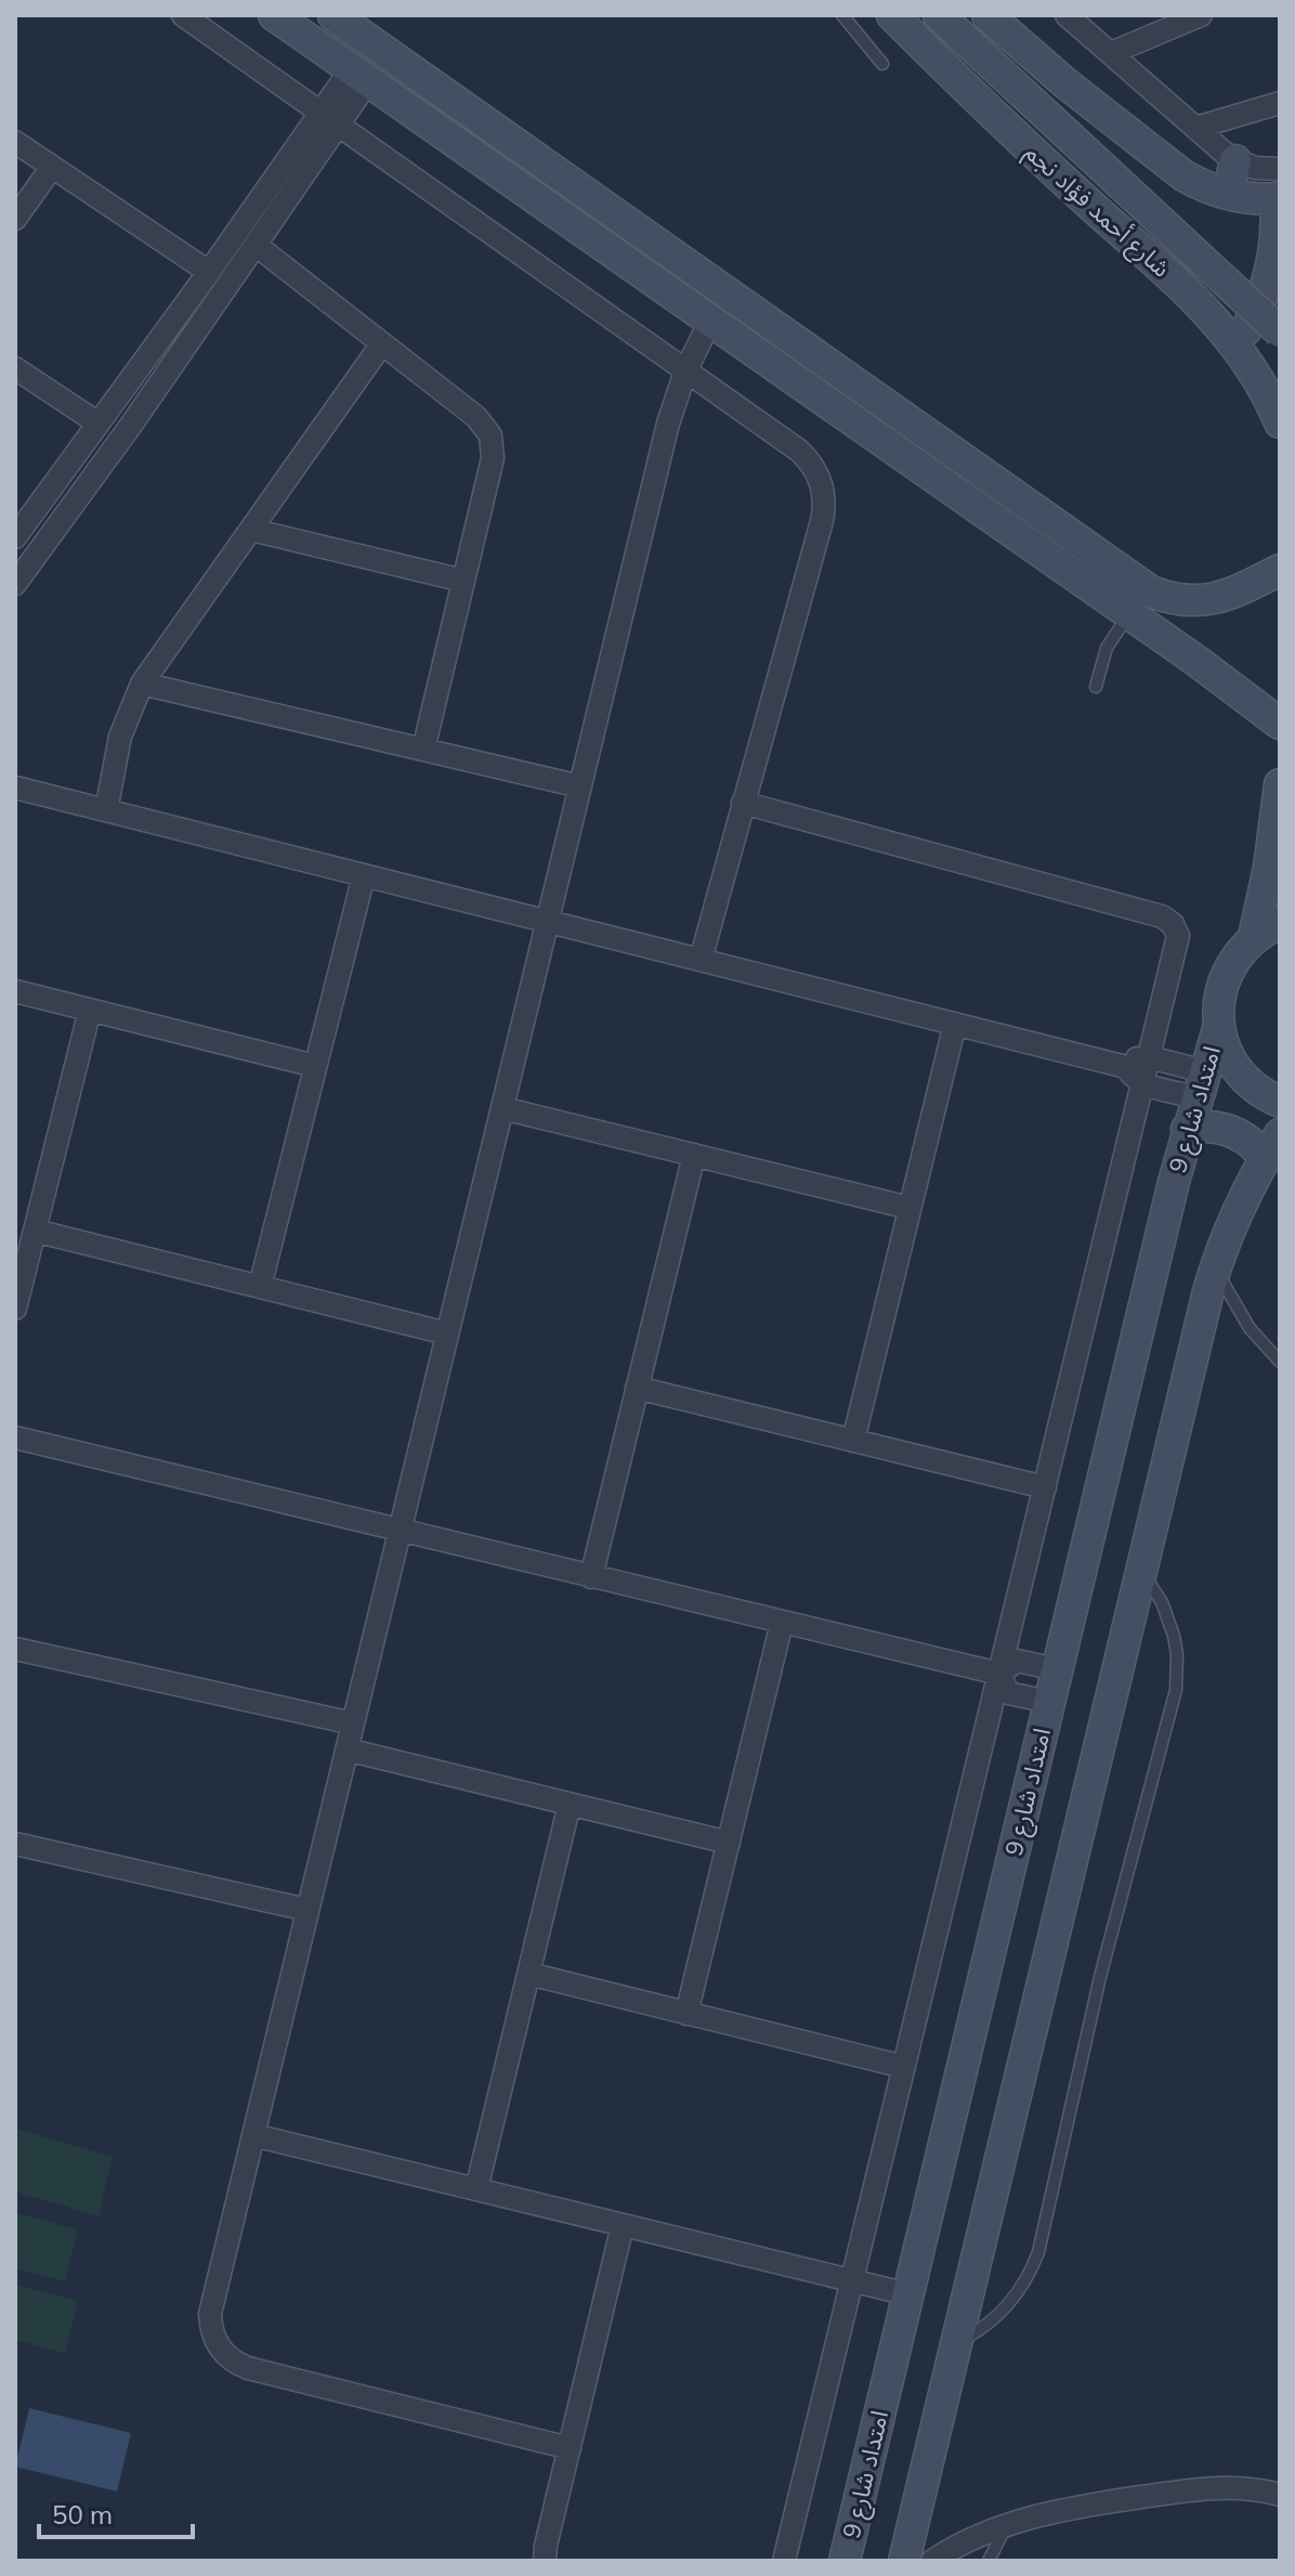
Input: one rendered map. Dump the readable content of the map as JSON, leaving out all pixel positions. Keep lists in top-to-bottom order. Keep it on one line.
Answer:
{"streets":{"street":["شارع أحمد فؤاد نجم","امتداد شارع 9"]},"scale_bar":"50 m"}
